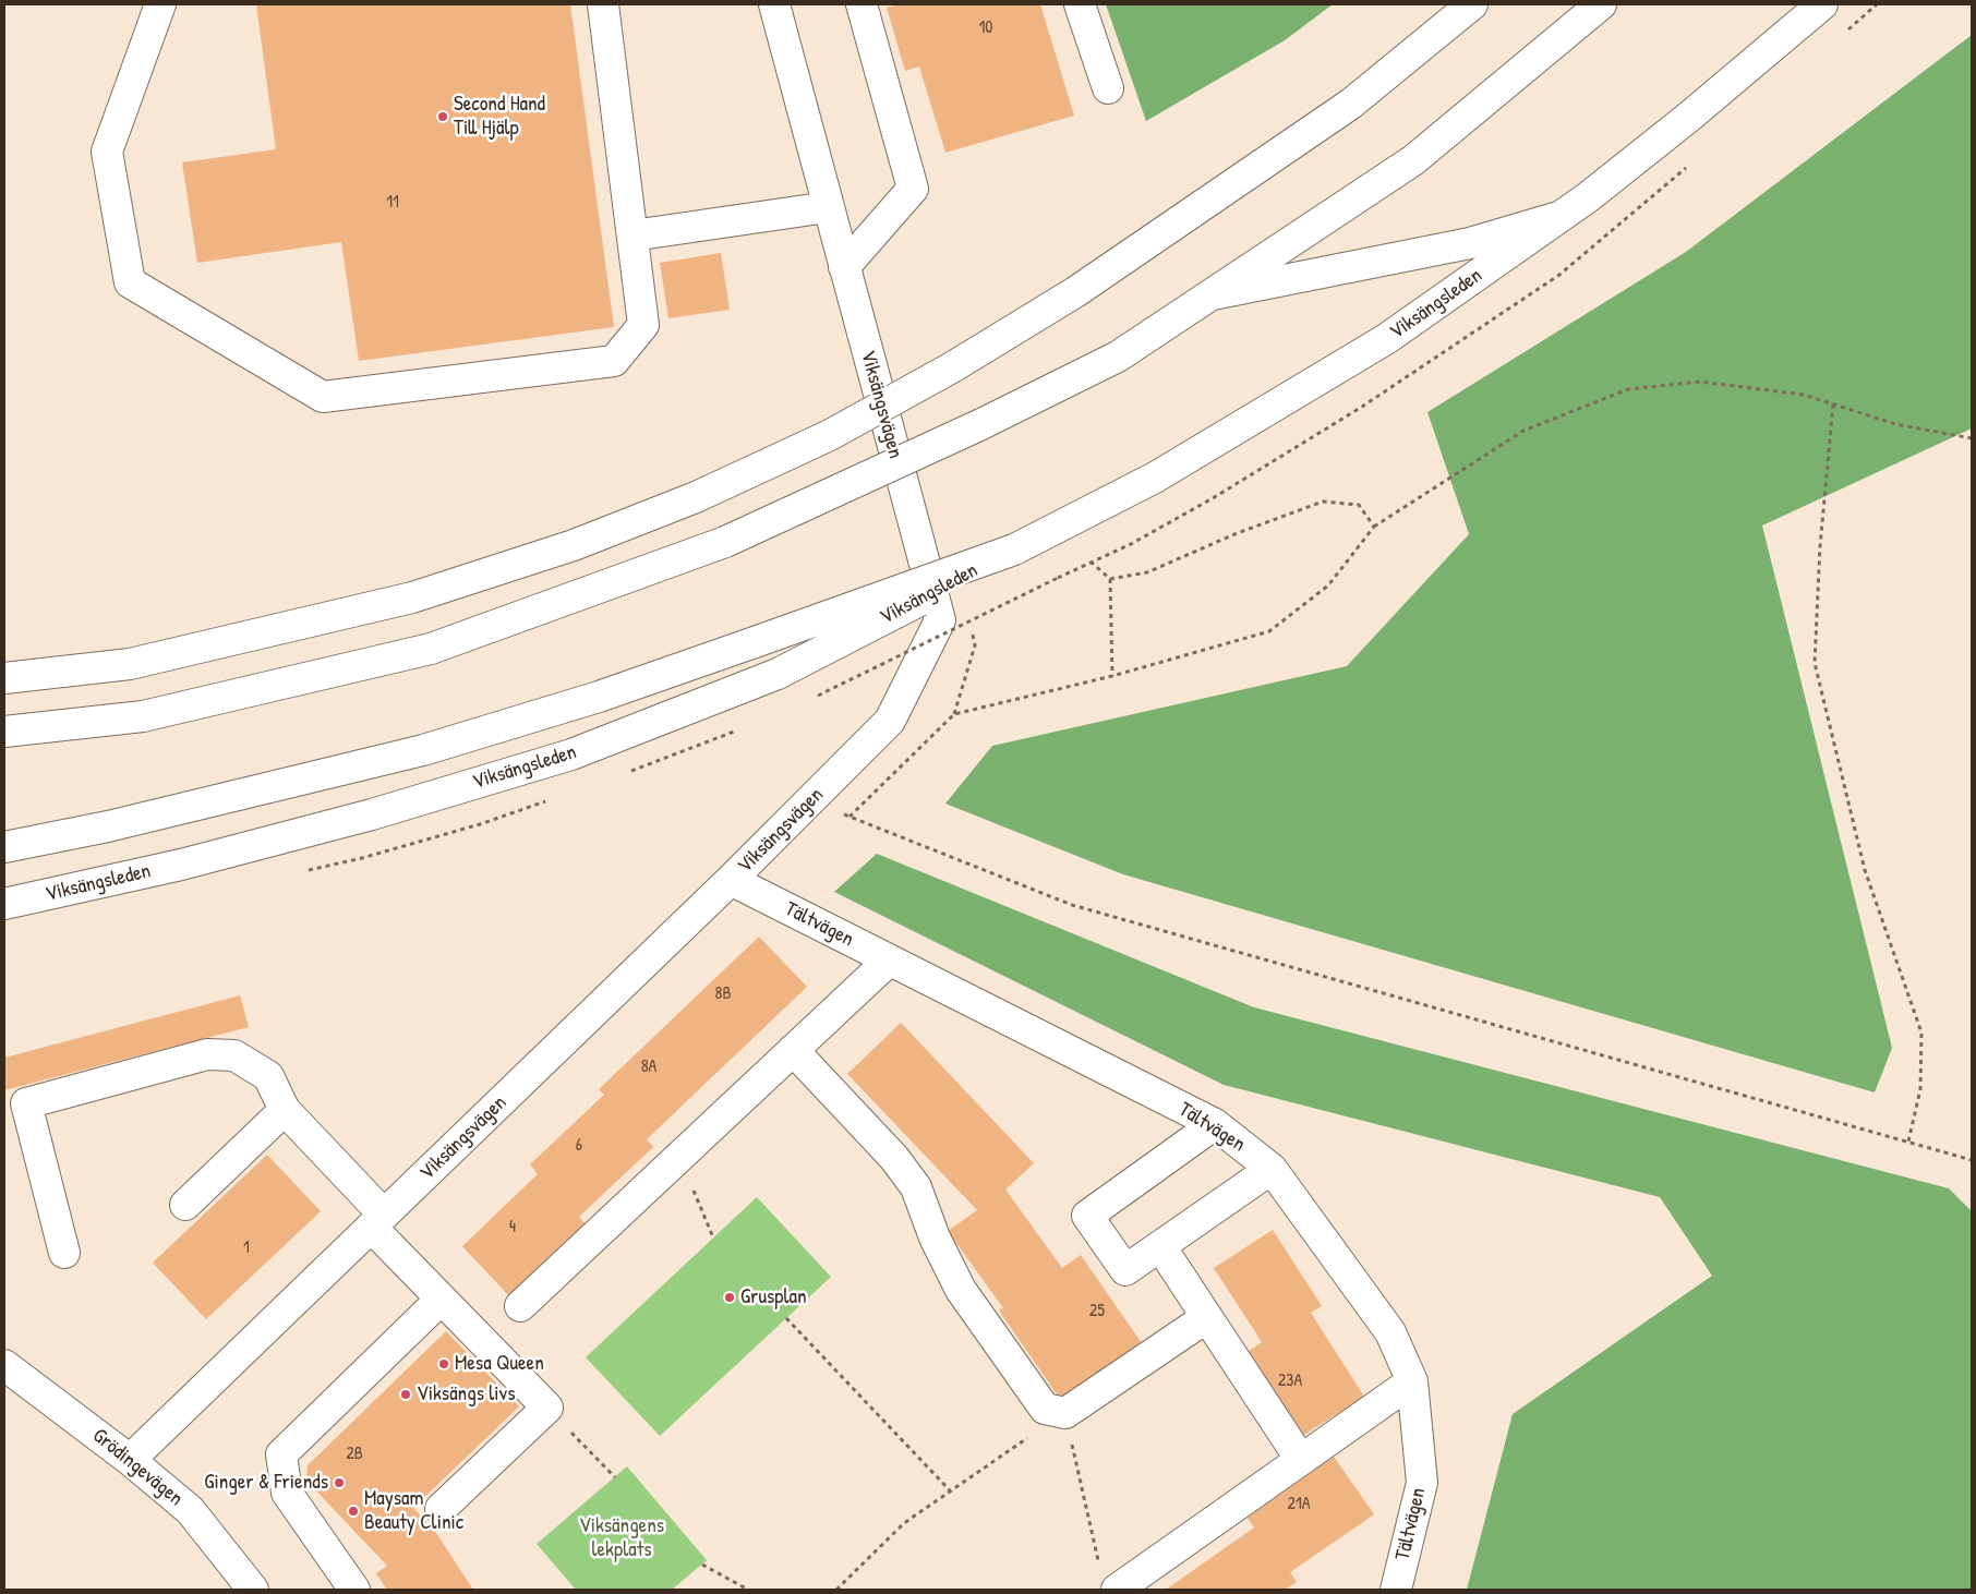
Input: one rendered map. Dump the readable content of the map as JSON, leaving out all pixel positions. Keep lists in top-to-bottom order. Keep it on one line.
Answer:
{"streets":{"main road":["Viksängsleden","Viksängsvägen","Tältvägen","Grödingevägen"]},"crossings":[["Viksängsvägen","Tältvägen"],["Viksängsvägen","Grödingevägen"]],"parks":["Viksängens lekplats"],"places":["Second Hand Till Hjälp","Grusplan","Mesa Queen","Viksängs livs","Ginger & Friends","Maysam Beauty Clinic"],"house_numbers":["10","11","8B","8A","6","4","1","25","23A","2B","21A"]}
